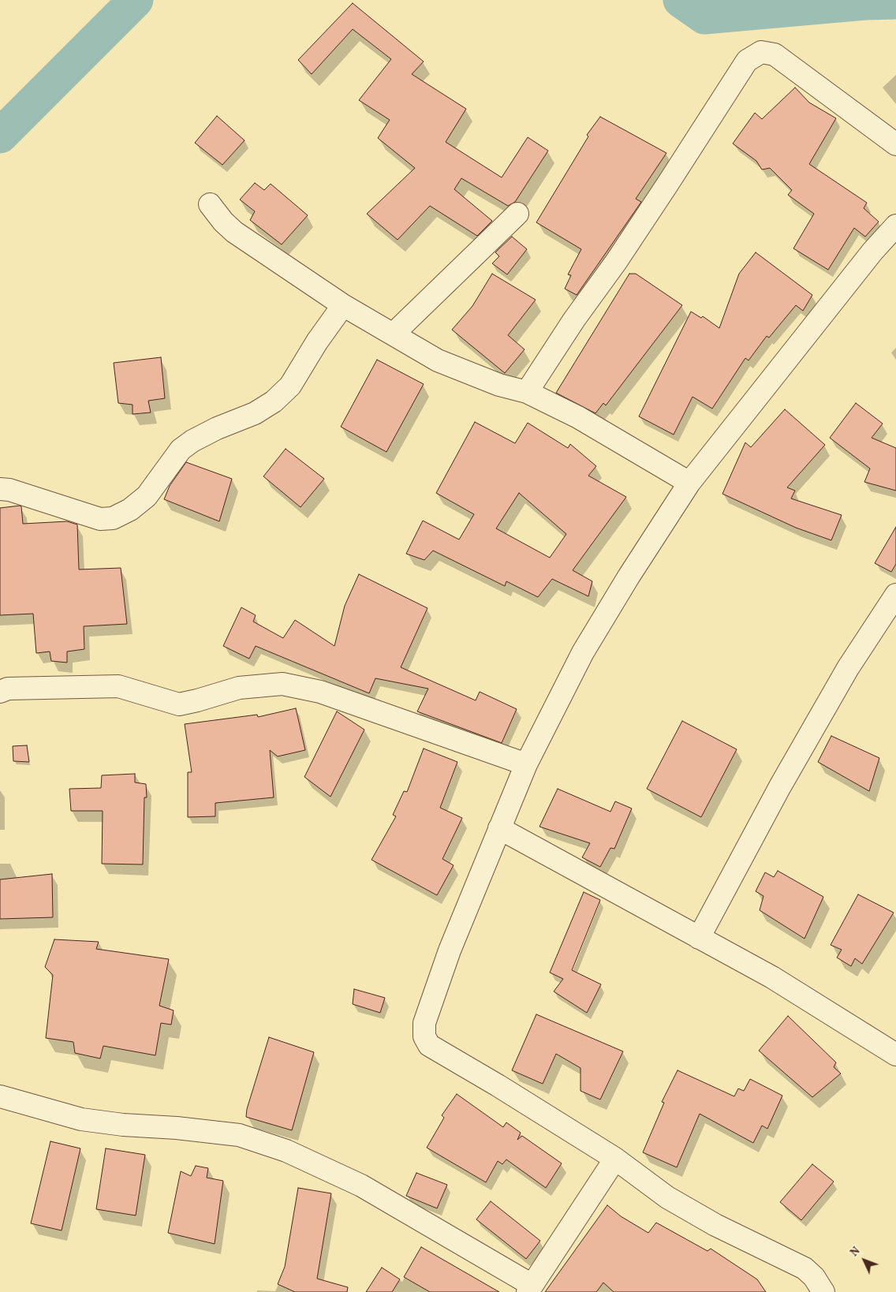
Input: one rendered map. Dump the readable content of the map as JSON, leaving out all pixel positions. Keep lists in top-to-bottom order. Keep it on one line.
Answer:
{"north":"top left"}
